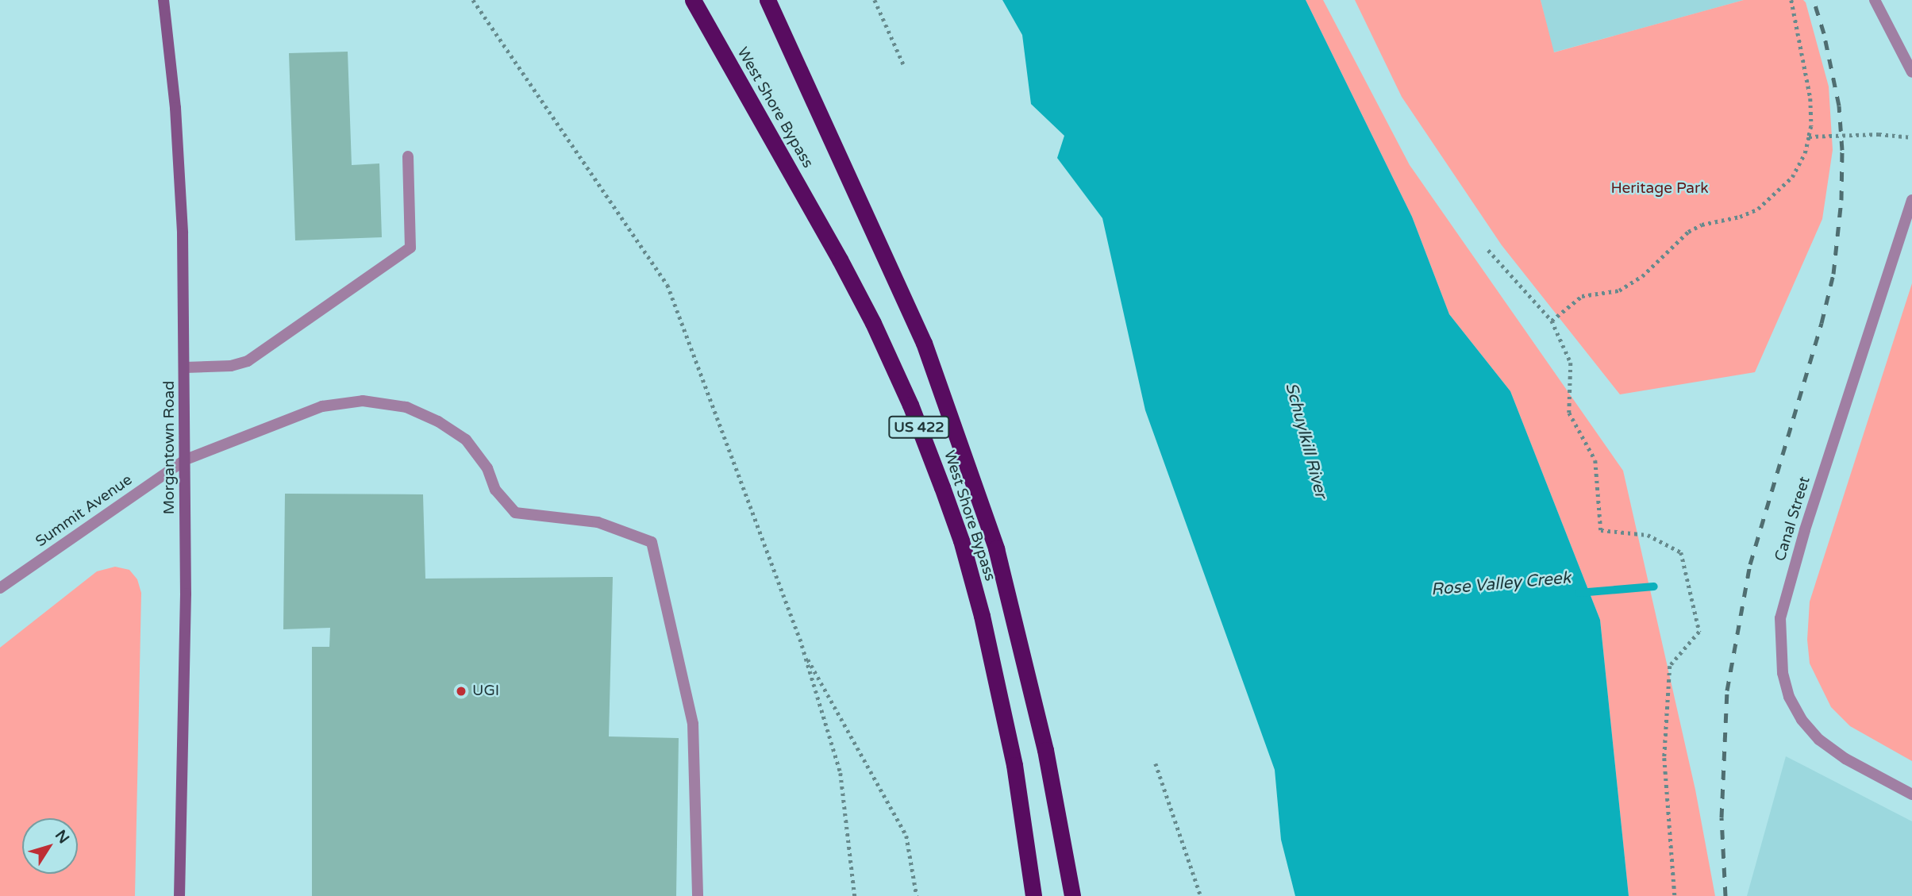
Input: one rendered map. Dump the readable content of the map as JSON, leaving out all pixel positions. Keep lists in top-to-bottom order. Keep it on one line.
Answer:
{"streets":{"highway":["West Shore Bypass","US 422"],"main road":["Morgantown Road"],"street":["Summit Avenue","Canal Street"]},"crossings":[["Morgantown Road","Summit Avenue"]],"water":["Schuylkill River","Rose Valley Creek"],"parks":["Heritage Park"],"places":["UGI"],"north":"top right"}
